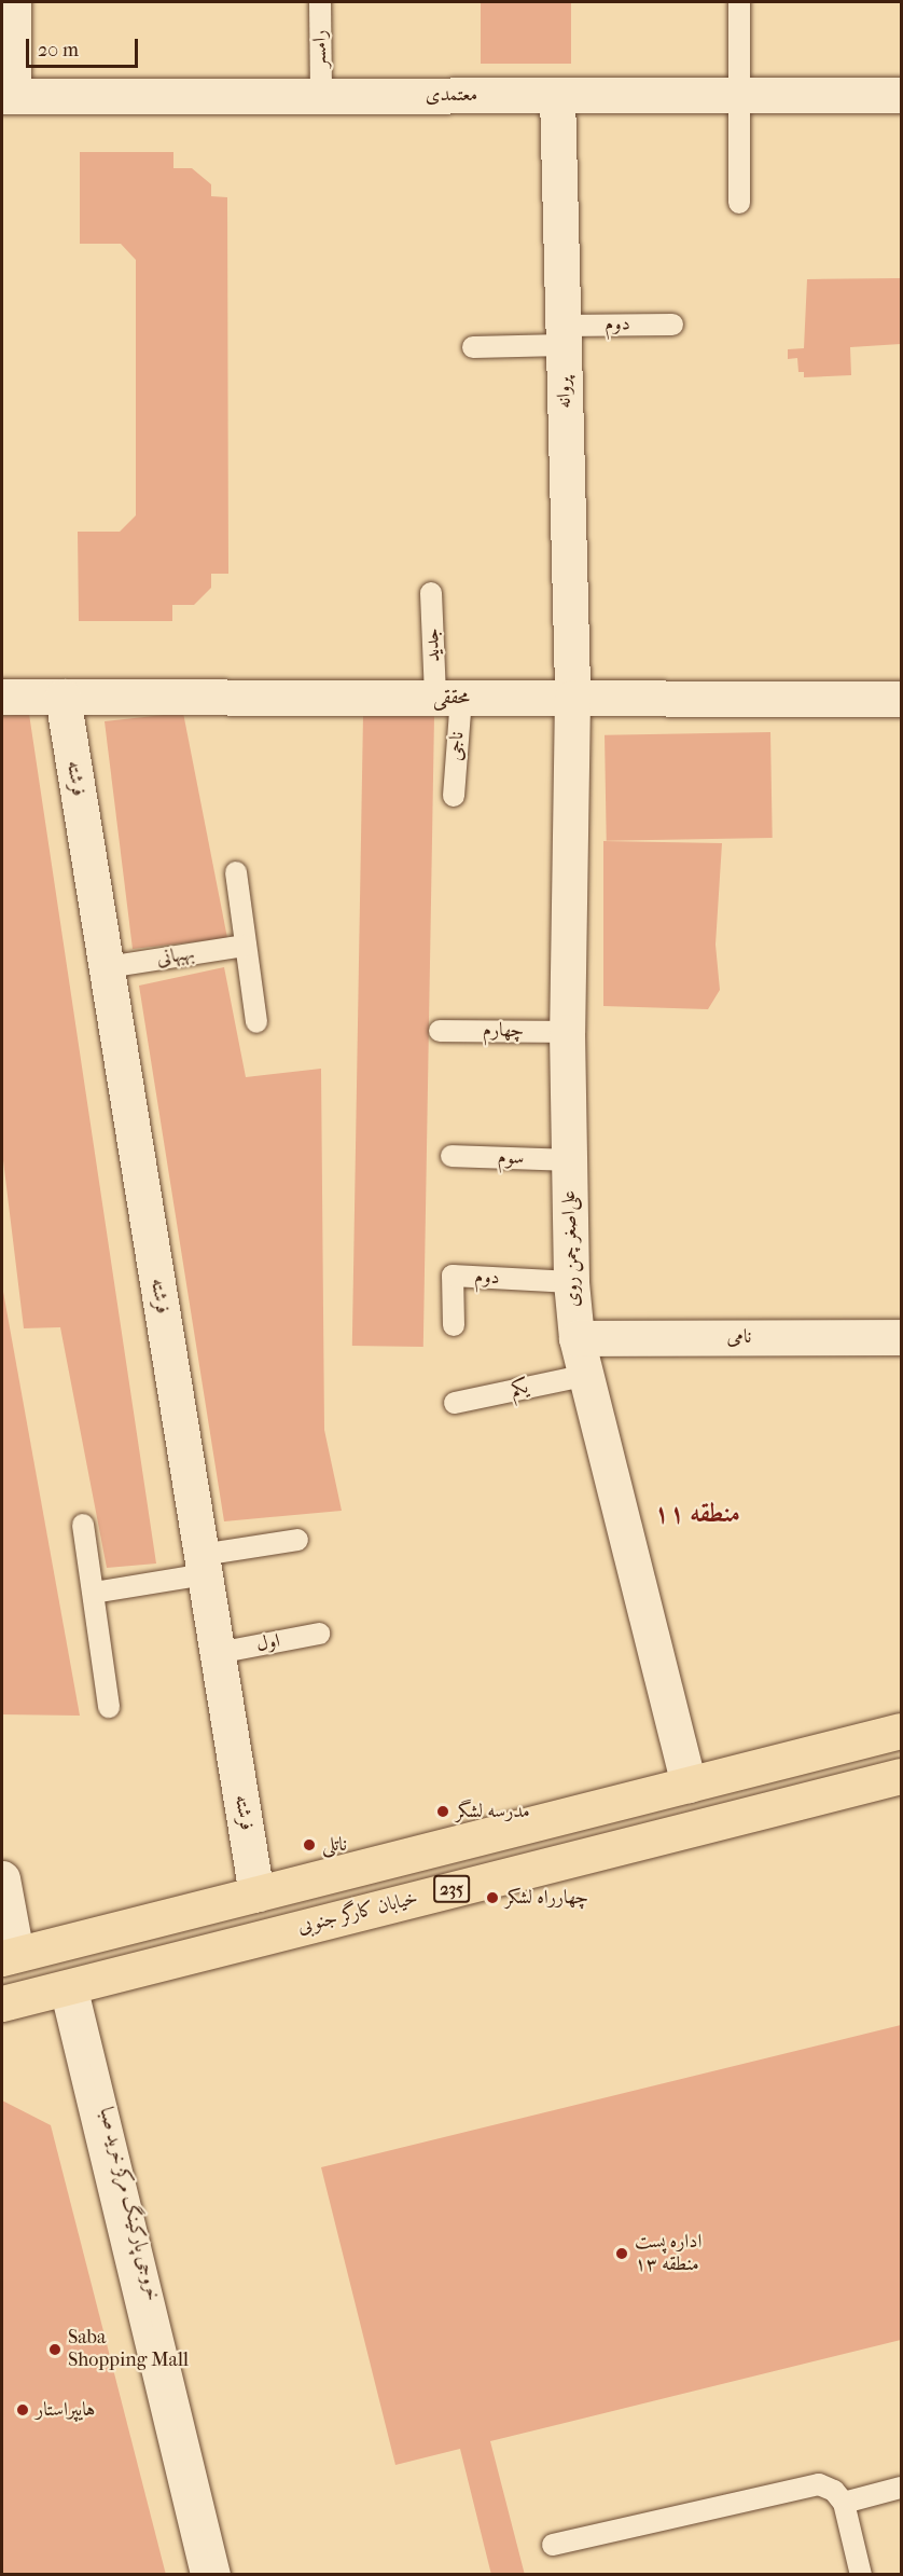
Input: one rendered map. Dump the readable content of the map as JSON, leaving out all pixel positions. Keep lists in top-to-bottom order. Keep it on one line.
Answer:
{"streets":{"main road":["235","خیابان کارگر جنوبی"],"street":["معتمدی","پروانه","محققی","فرشته","علی‌اصغر چمن روی","نامی"],"lane":["رامسر","دوم","جدید","ناجی","بهبهانی","چهارم","سوم","یکم","اول","خروجی پارکینگ مرکز خرید صبا"]},"crossings":[["رامسر","معتمدی"],["معتمدی","پروانه"],["دوم","پروانه"],["دوم","علی‌اصغر چمن روی"],["پروانه","محققی"],["پروانه","علی‌اصغر چمن روی"],["جدید","محققی"],["جدید","ناجی"],["محققی","ناجی"],["محققی","فرشته"],["محققی","علی‌اصغر چمن روی"],["فرشته","بهبهانی"],["فرشته","اول"],["فرشته","235"],["چهارم","علی‌اصغر چمن روی"],["سوم","علی‌اصغر چمن روی"],["علی‌اصغر چمن روی","نامی"],["علی‌اصغر چمن روی","یکم"],["علی‌اصغر چمن روی","235"],["خیابان کارگر جنوبی","خروجی پارکینگ مرکز خرید صبا"]],"districts":["منطقه ۱۱"],"places":["مدرسه لشگر","ناتلی","چهارراه لشکر","اداره پست منطقه ۱۳","Saba Shopping Mall","هایپراستار"],"scale_bar":"20 m"}
